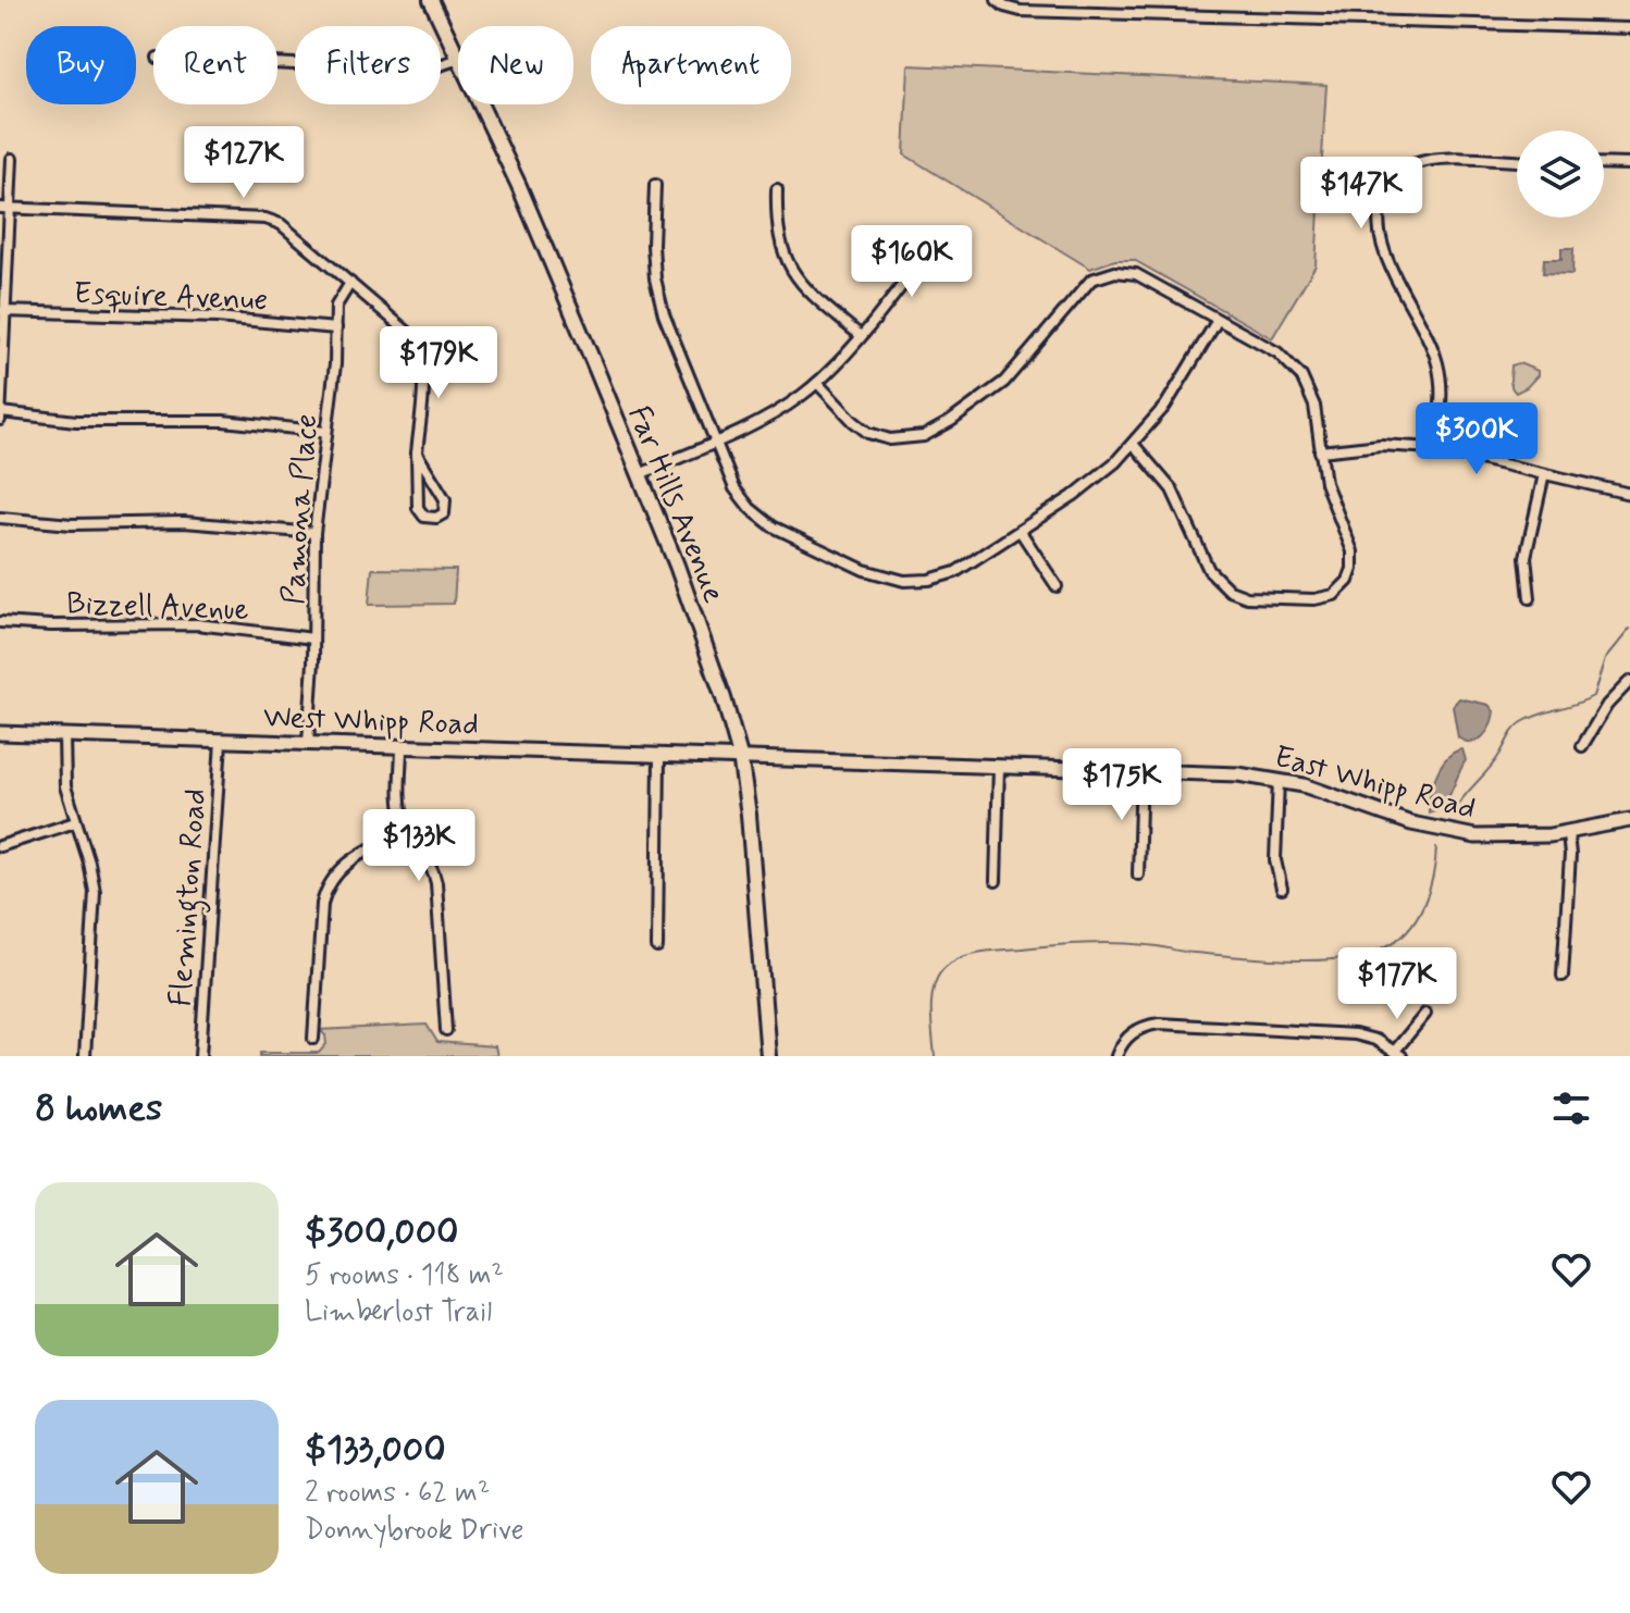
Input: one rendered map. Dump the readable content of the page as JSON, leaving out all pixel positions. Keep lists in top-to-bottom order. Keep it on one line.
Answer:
{"streets":{"main road":["Far Hills Avenue","West Whipp Road","East Whipp Road"],"street":["Esquire Avenue","Pamona Place","Bizzell Avenue","Flemington Road"]},"crossings":[["Esquire Avenue","Pamona Place"],["Far Hills Avenue","West Whipp Road"],["Far Hills Avenue","East Whipp Road"],["Pamona Place","Bizzell Avenue"],["Pamona Place","West Whipp Road"],["West Whipp Road","East Whipp Road"],["West Whipp Road","Flemington Road"]],"page":{"chip":["Buy","Rent","Filters","New","Apartment"],"price":["$127K","$147K","$160K","$179K","$300K","$175K","$133K","$177K"],"heading":"8 homes","list":[{"name":"$300,000","note":"5 rooms · 118 m² · Limberlost Trail"},{"name":"$133,000","note":"2 rooms · 62 m² · Donnybrook Drive"}]}}
